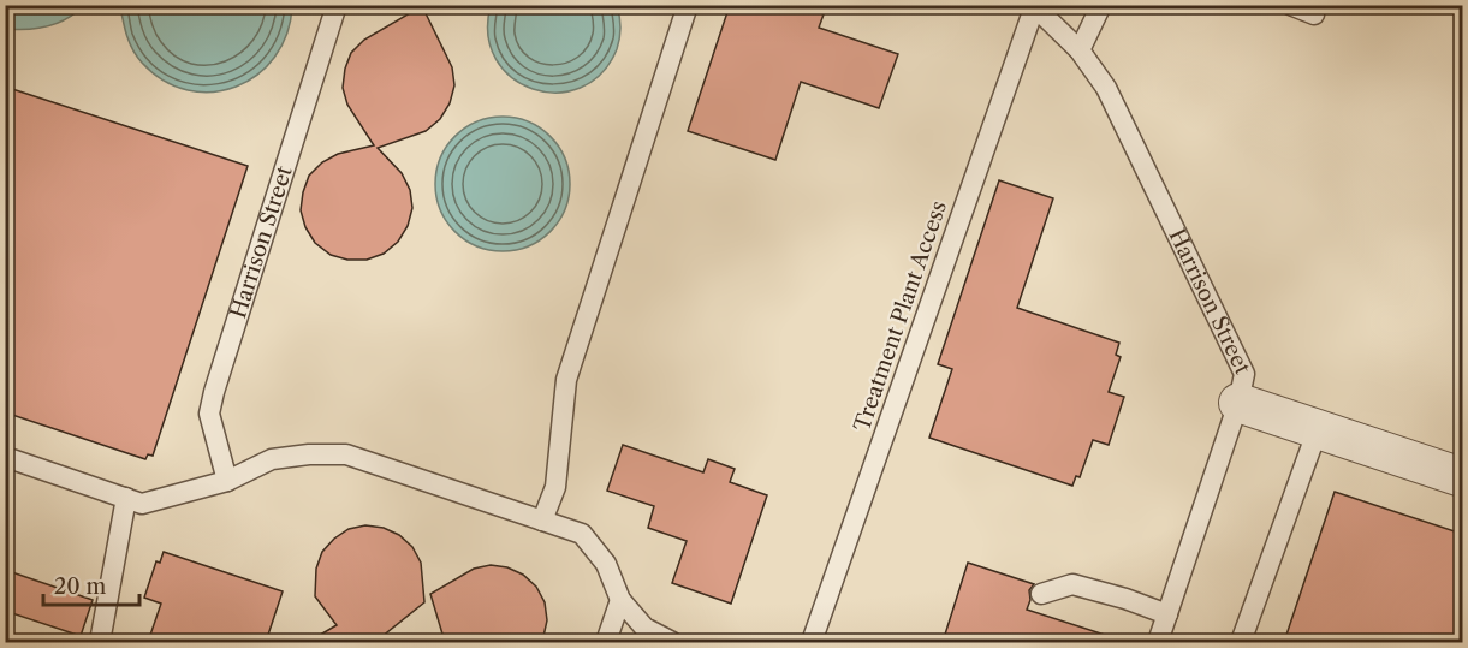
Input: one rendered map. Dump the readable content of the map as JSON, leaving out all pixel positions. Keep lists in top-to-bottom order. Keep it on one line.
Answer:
{"streets":{"street":["Harrison Street"],"lane":["Treatment Plant Access"]},"crossings":[["Harrison Street","Treatment Plant Access"]],"scale_bar":"20 m"}
